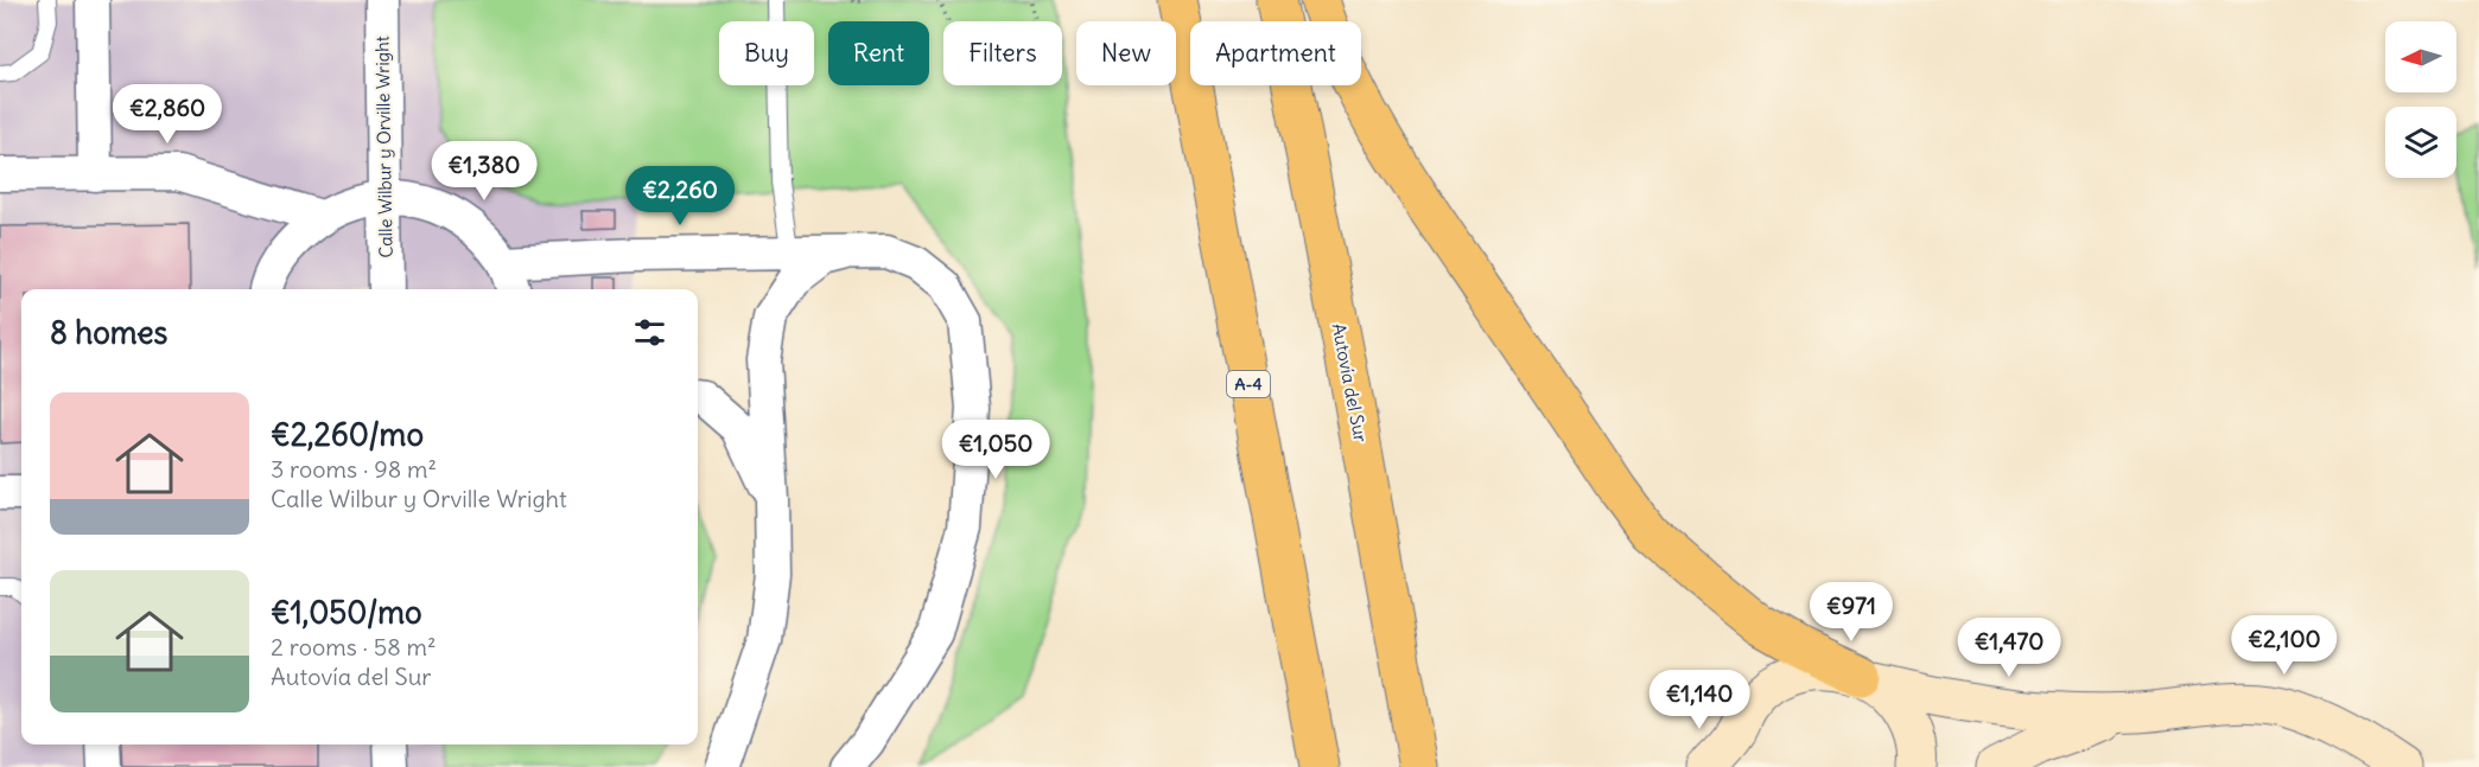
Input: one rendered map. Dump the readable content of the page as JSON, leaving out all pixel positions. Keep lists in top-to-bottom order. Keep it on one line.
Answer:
{"streets":{"highway":["Autovía del Sur","A-4"],"street":["Calle Wilbur y Orville Wright"]},"north":"left","page":{"chip":["Buy","Rent","Filters","New","Apartment"],"price":["€2,860","€1,380","€2,260","€1,050","€971","€2,100","€1,470","€1,140"],"heading":"8 homes","list":[{"name":"€2,260/mo","note":"3 rooms · 98 m² · Calle Wilbur y Orville Wright"},{"name":"€1,050/mo","note":"2 rooms · 58 m² · Autovía del Sur"}]}}
